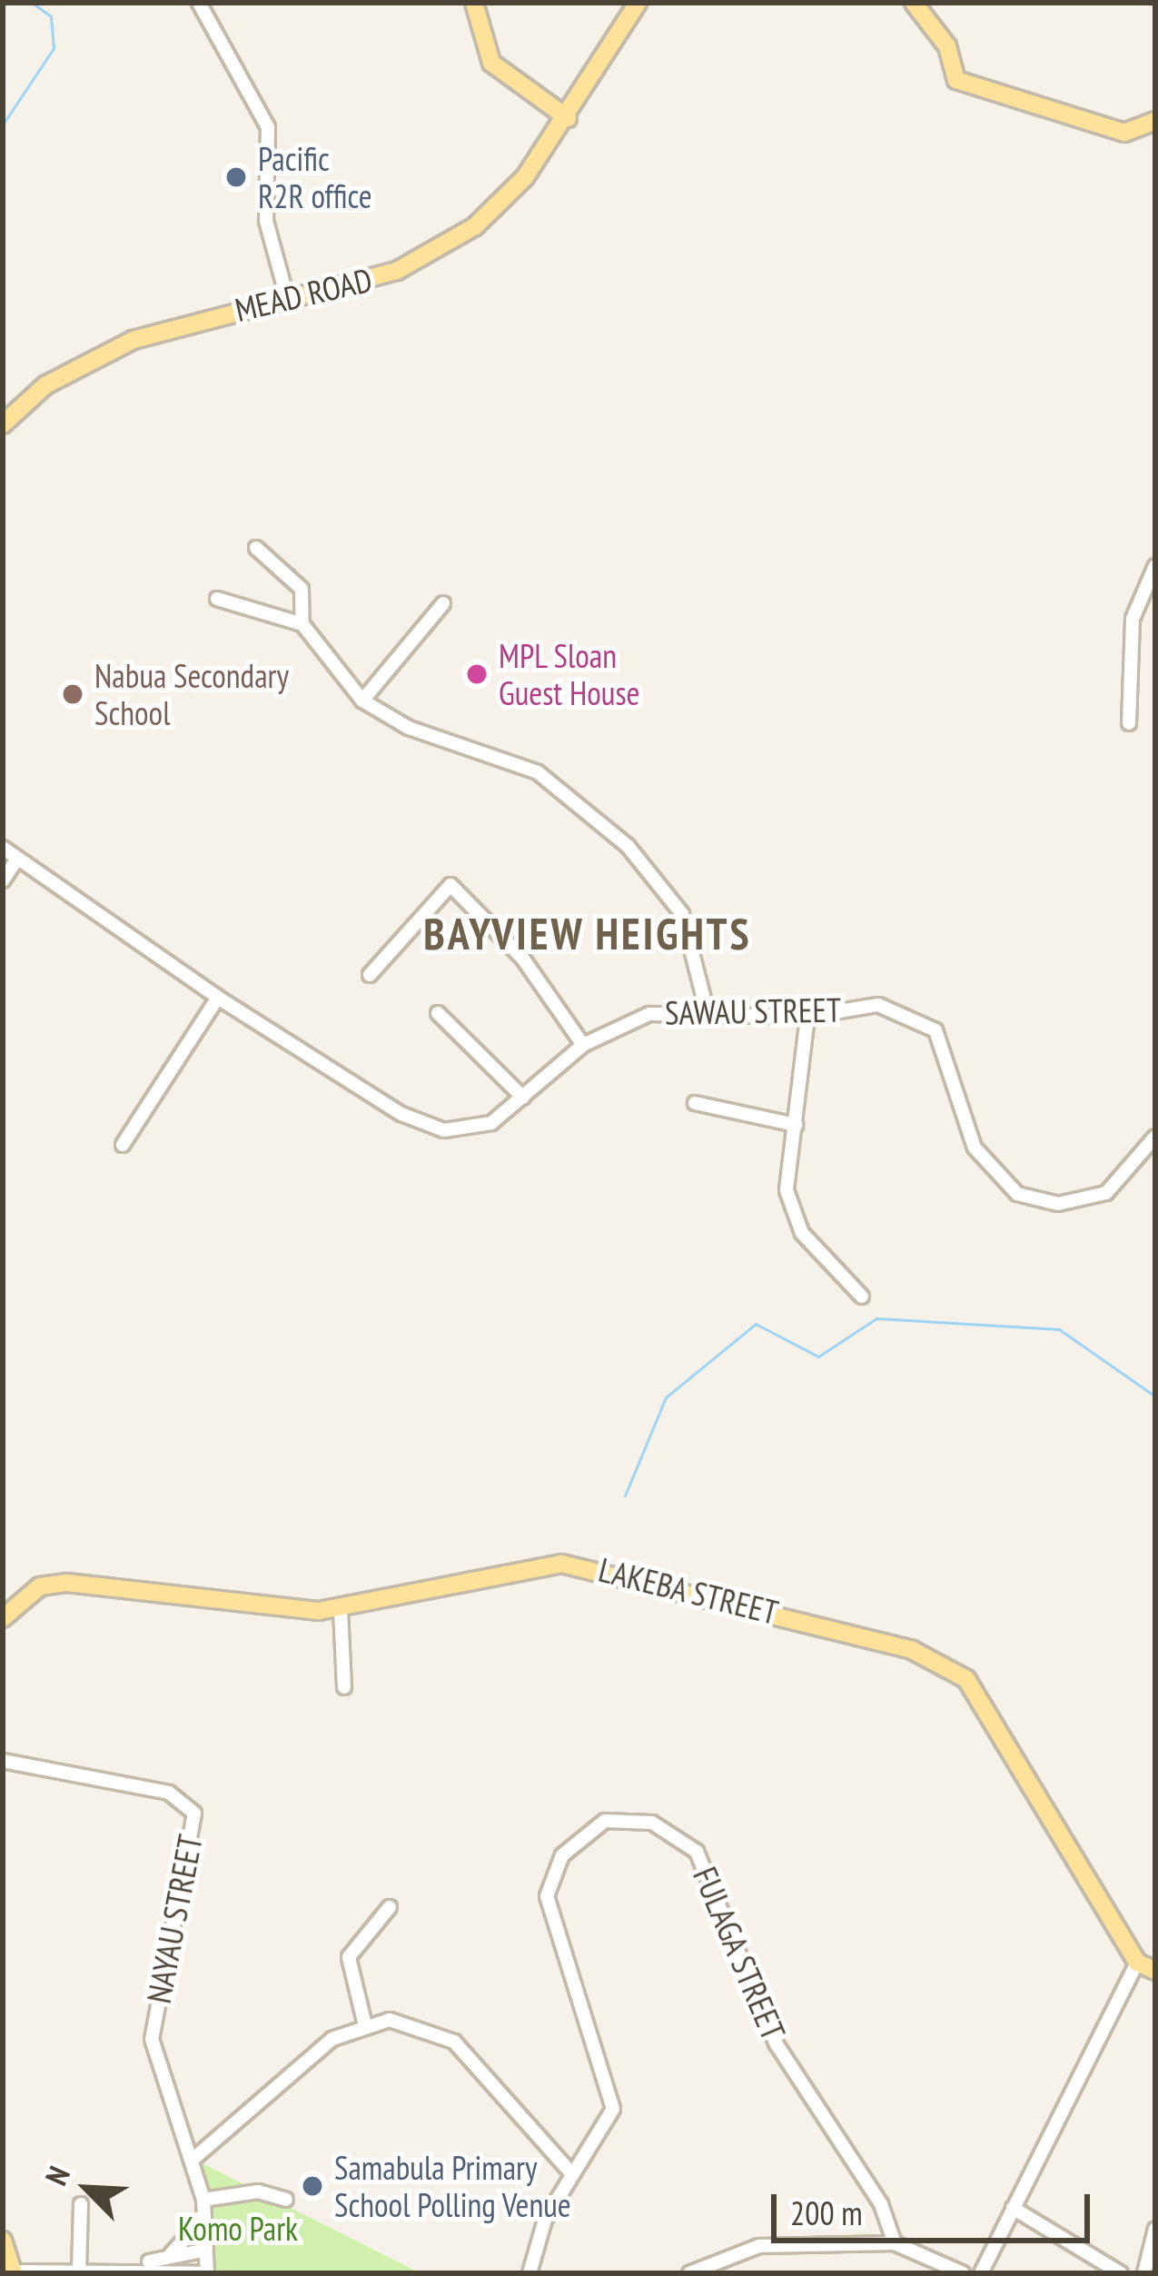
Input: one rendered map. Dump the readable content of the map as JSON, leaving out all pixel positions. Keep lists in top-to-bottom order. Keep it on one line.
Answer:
{"streets":{"main road":["MEAD ROAD","LAKEBA STREET"],"street":["SAWAU STREET","NAYAU STREET","FULAGA STREET"]},"districts":["BAYVIEW HEIGHTS"],"parks":["Komo Park"],"places":["Pacific R2R office","MPL Sloan Guest House","Nabua Secondary School","Samabula Primary School Polling Venue"],"scale_bar":"200 m","north":"top left"}
